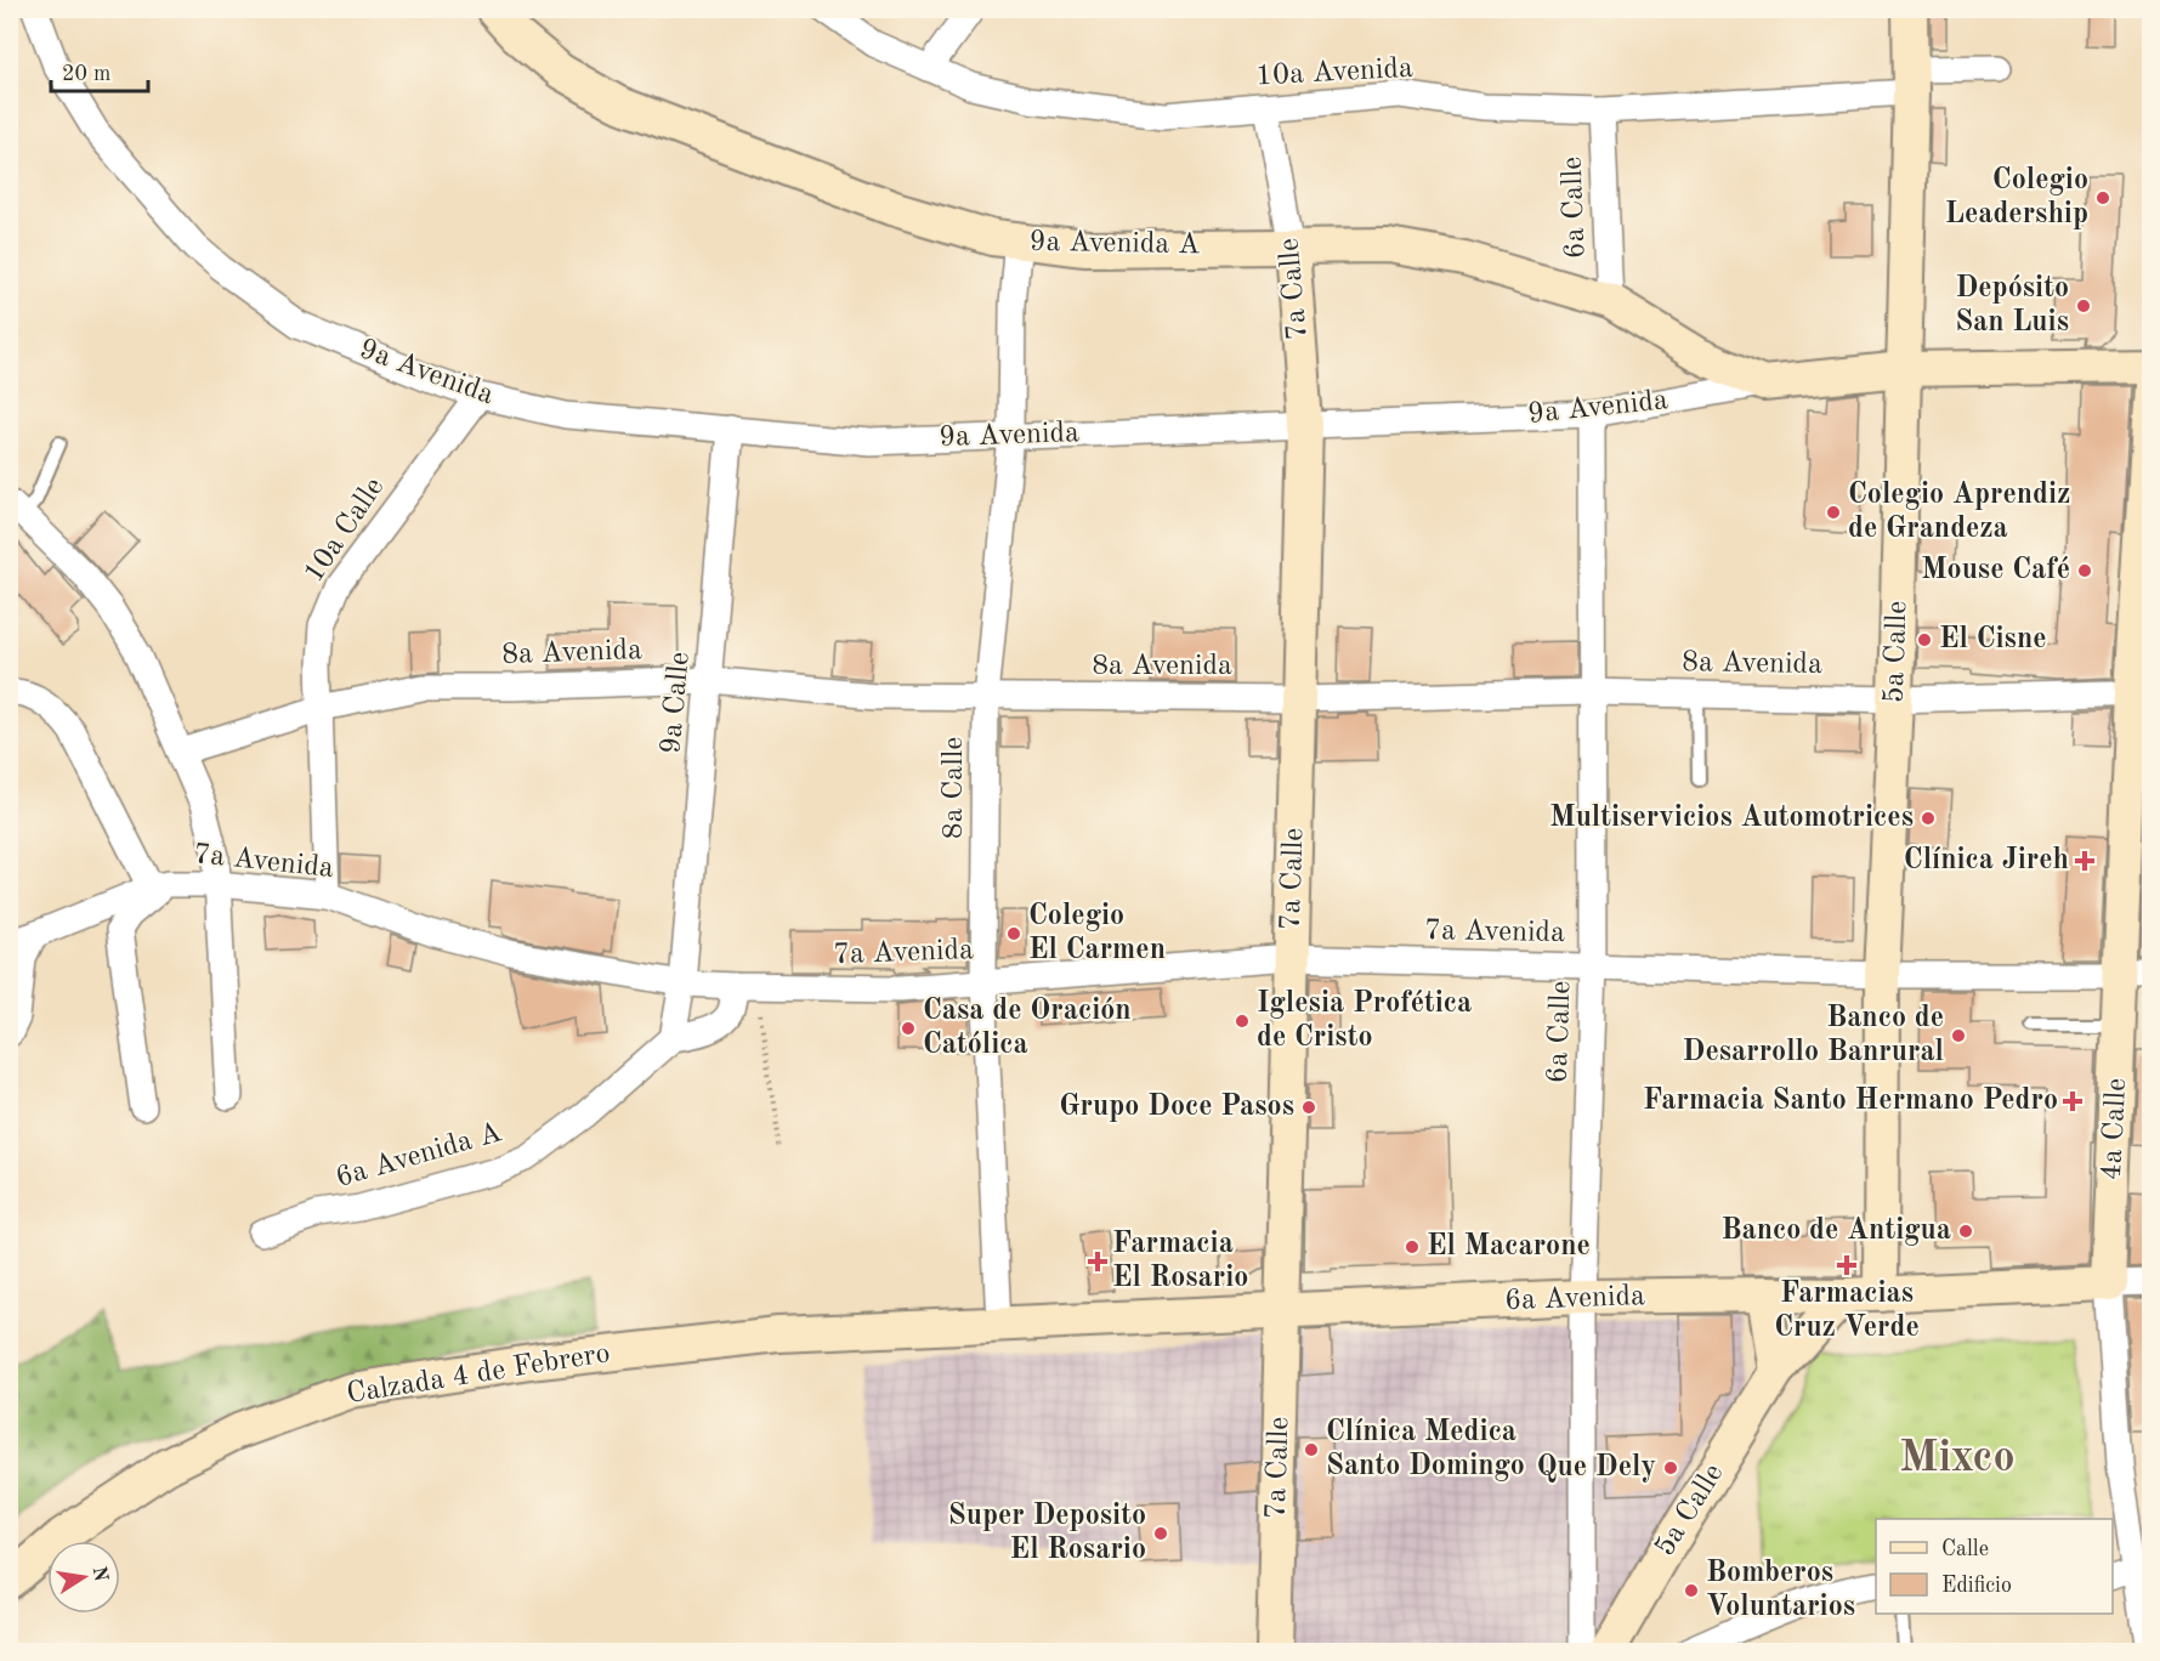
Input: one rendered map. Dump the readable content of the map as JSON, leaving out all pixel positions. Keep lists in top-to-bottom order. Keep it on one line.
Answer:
{"streets":{"street":["10a Avenida","6a Calle","9a Avenida A","7a Calle","9a Avenida","10a Calle","5a Calle","8a Avenida","9a Calle","8a Calle","7a Avenida","4a Calle","6a Avenida A","6a Avenida","Calzada 4 de Febrero"]},"crossings":[["10a Avenida","6a Calle"],["10a Avenida","7a Calle"],["10a Avenida","5a Calle"],["6a Calle","9a Avenida A"],["6a Calle","9a Avenida"],["6a Calle","8a Avenida"],["6a Calle","7a Avenida"],["6a Calle","6a Avenida"],["9a Avenida A","7a Calle"],["9a Avenida A","9a Avenida"],["7a Calle","9a Avenida"],["7a Calle","8a Avenida"],["7a Calle","7a Avenida"],["7a Calle","6a Avenida"],["9a Avenida","10a Calle"],["9a Avenida","5a Calle"],["9a Avenida","9a Calle"],["9a Avenida","8a Calle"],["10a Calle","8a Avenida"],["10a Calle","7a Avenida"],["5a Calle","8a Avenida"],["5a Calle","7a Avenida"],["5a Calle","6a Avenida"],["8a Avenida","9a Calle"],["8a Avenida","8a Calle"],["8a Avenida","4a Calle"],["9a Calle","7a Avenida"],["8a Calle","7a Avenida"],["8a Calle","6a Avenida"],["8a Calle","Calzada 4 de Febrero"],["7a Avenida","4a Calle"],["4a Calle","6a Avenida"],["6a Avenida","Calzada 4 de Febrero"]],"districts":["Mixco"],"places":{"other":["Colegio Leadership","Depósito San Luis","Colegio Aprendiz de Grandeza","Mouse Café","El Cisne","Multiservicios Automotrices","Colegio El Carmen","Iglesia Profética de Cristo","Casa de Oración Católica","Banco de Desarrollo Banrural","Grupo Doce Pasos","Banco de Antigua","El Macarone","Clínica Medica Santo Domingo","Que Dely","Super Deposito El Rosario","Bomberos Voluntarios"],"health":["Clínica Jireh","Farmacia Santo Hermano Pedro","Farmacia El Rosario","Farmacias Cruz Verde"]},"legend":["Calle","Edificio"],"scale_bar":"20 m","north":"right"}
